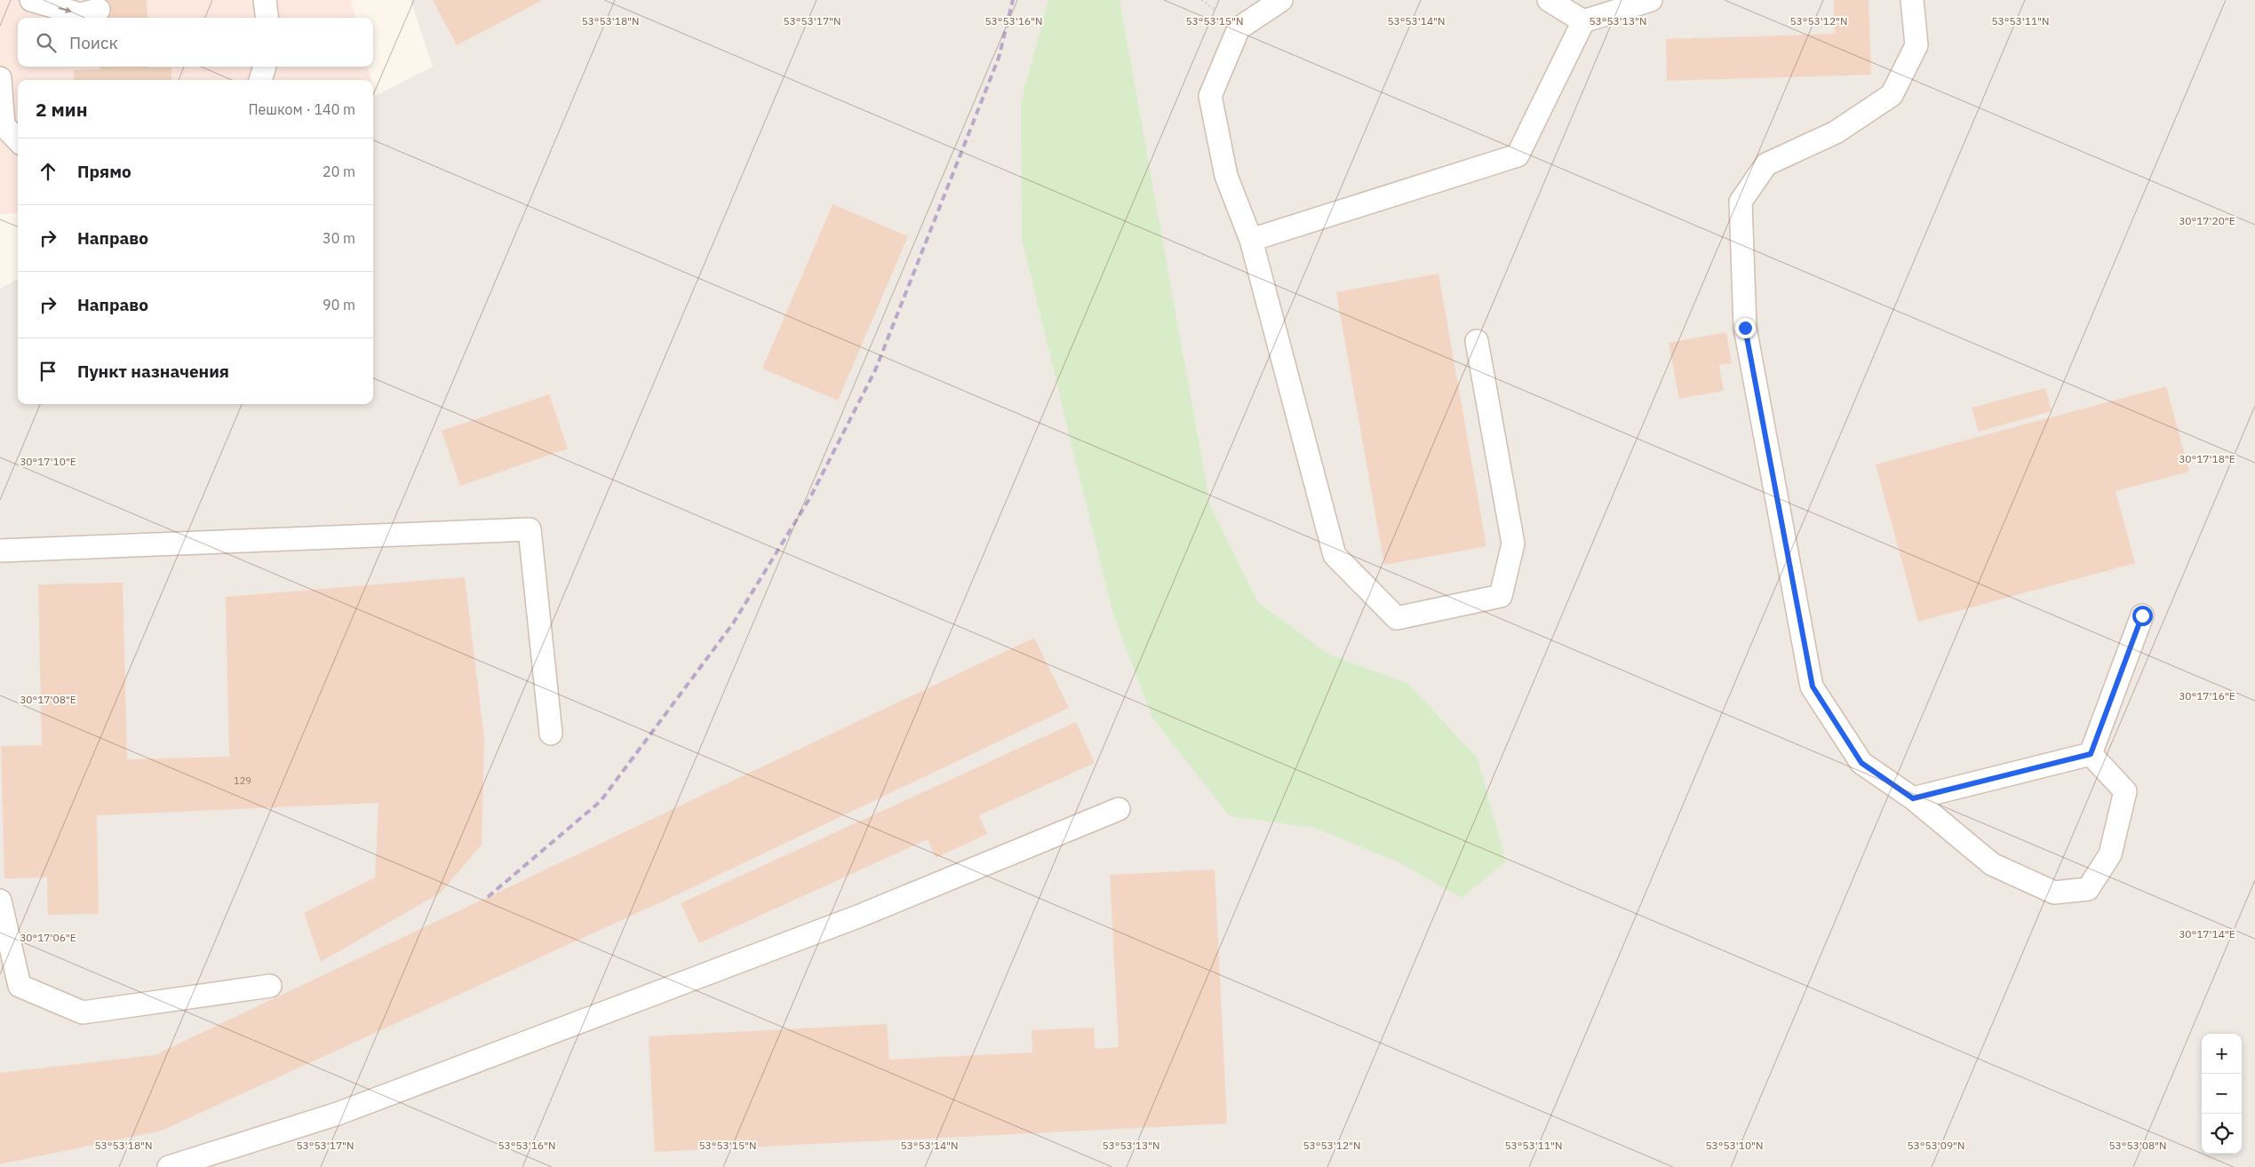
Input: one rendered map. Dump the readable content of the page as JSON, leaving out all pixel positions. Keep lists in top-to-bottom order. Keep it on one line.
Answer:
{"house_numbers":["129"],"page":{"search":"Поиск","heading":["2 мин","Пешком · 140 m"],"list":[["Прямо","20 m"],["Направо","30 m"],["Направо","90 m"],"Пункт назначения"],"map_buttons":["+","−"]},"coordinates":["53°53'18\"N","53°53'17\"N","53°53'16\"N","53°53'15\"N","53°53'14\"N","53°53'13\"N","53°53'12\"N","53°53'11\"N","30°17'20\"E","30°17'18\"E","30°17'10\"E","30°17'16\"E","30°17'08\"E","30°17'14\"E","30°17'06\"E","53°53'10\"N","53°53'09\"N","53°53'08\"N"]}
